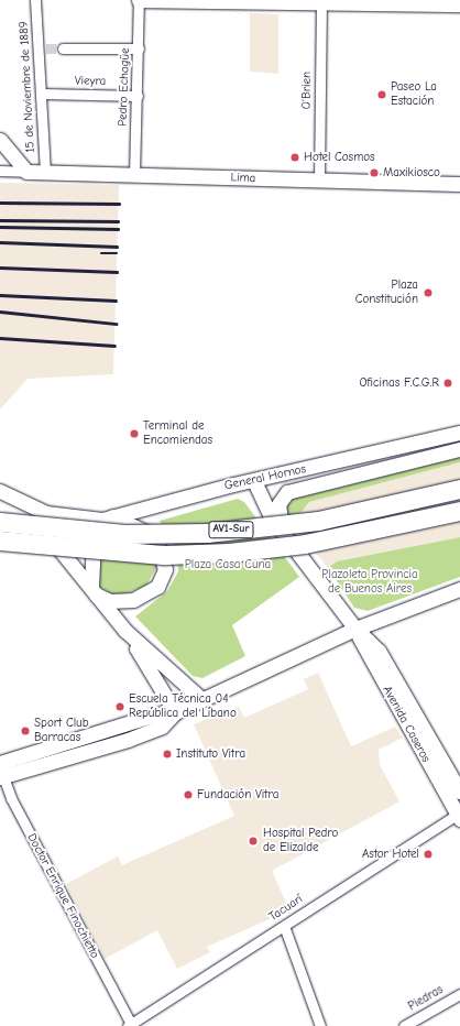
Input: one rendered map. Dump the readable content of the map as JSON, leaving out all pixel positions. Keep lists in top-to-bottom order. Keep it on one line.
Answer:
{"streets":{"highway":["AV1-Sur"],"main road":["Lima","General Hornos","Avenida Caseros"],"street":["Vieyra","15 de Noviembre de 1889","Pedro Echagüe","O'Brien","Doctor Enrique Finochietto","Tacuarí","Piedras"]},"crossings":[["Vieyra","15 de Noviembre de 1889"],["Vieyra","Pedro Echagüe"],["15 de Noviembre de 1889","Lima"],["Pedro Echagüe","Lima"],["O'Brien","Lima"],["General Hornos","Avenida Caseros"],["Avenida Caseros","Tacuarí"],["Doctor Enrique Finochietto","Tacuarí"]],"parks":["Plaza Casa Cuna","Plazoleta Provincia de Buenos Aires"],"places":["Paseo La Estación","Hotel Cosmos","Maxikiosco","Plaza Constitución","Oficinas F.C.G.R","Terminal de Encomiendas","Escuela Técnica 04 República del Líbano","Sport Club Barracas","Instituto Vitra","Fundación Vitra","Hospital Pedro de Elizalde","Astor Hotel"]}
